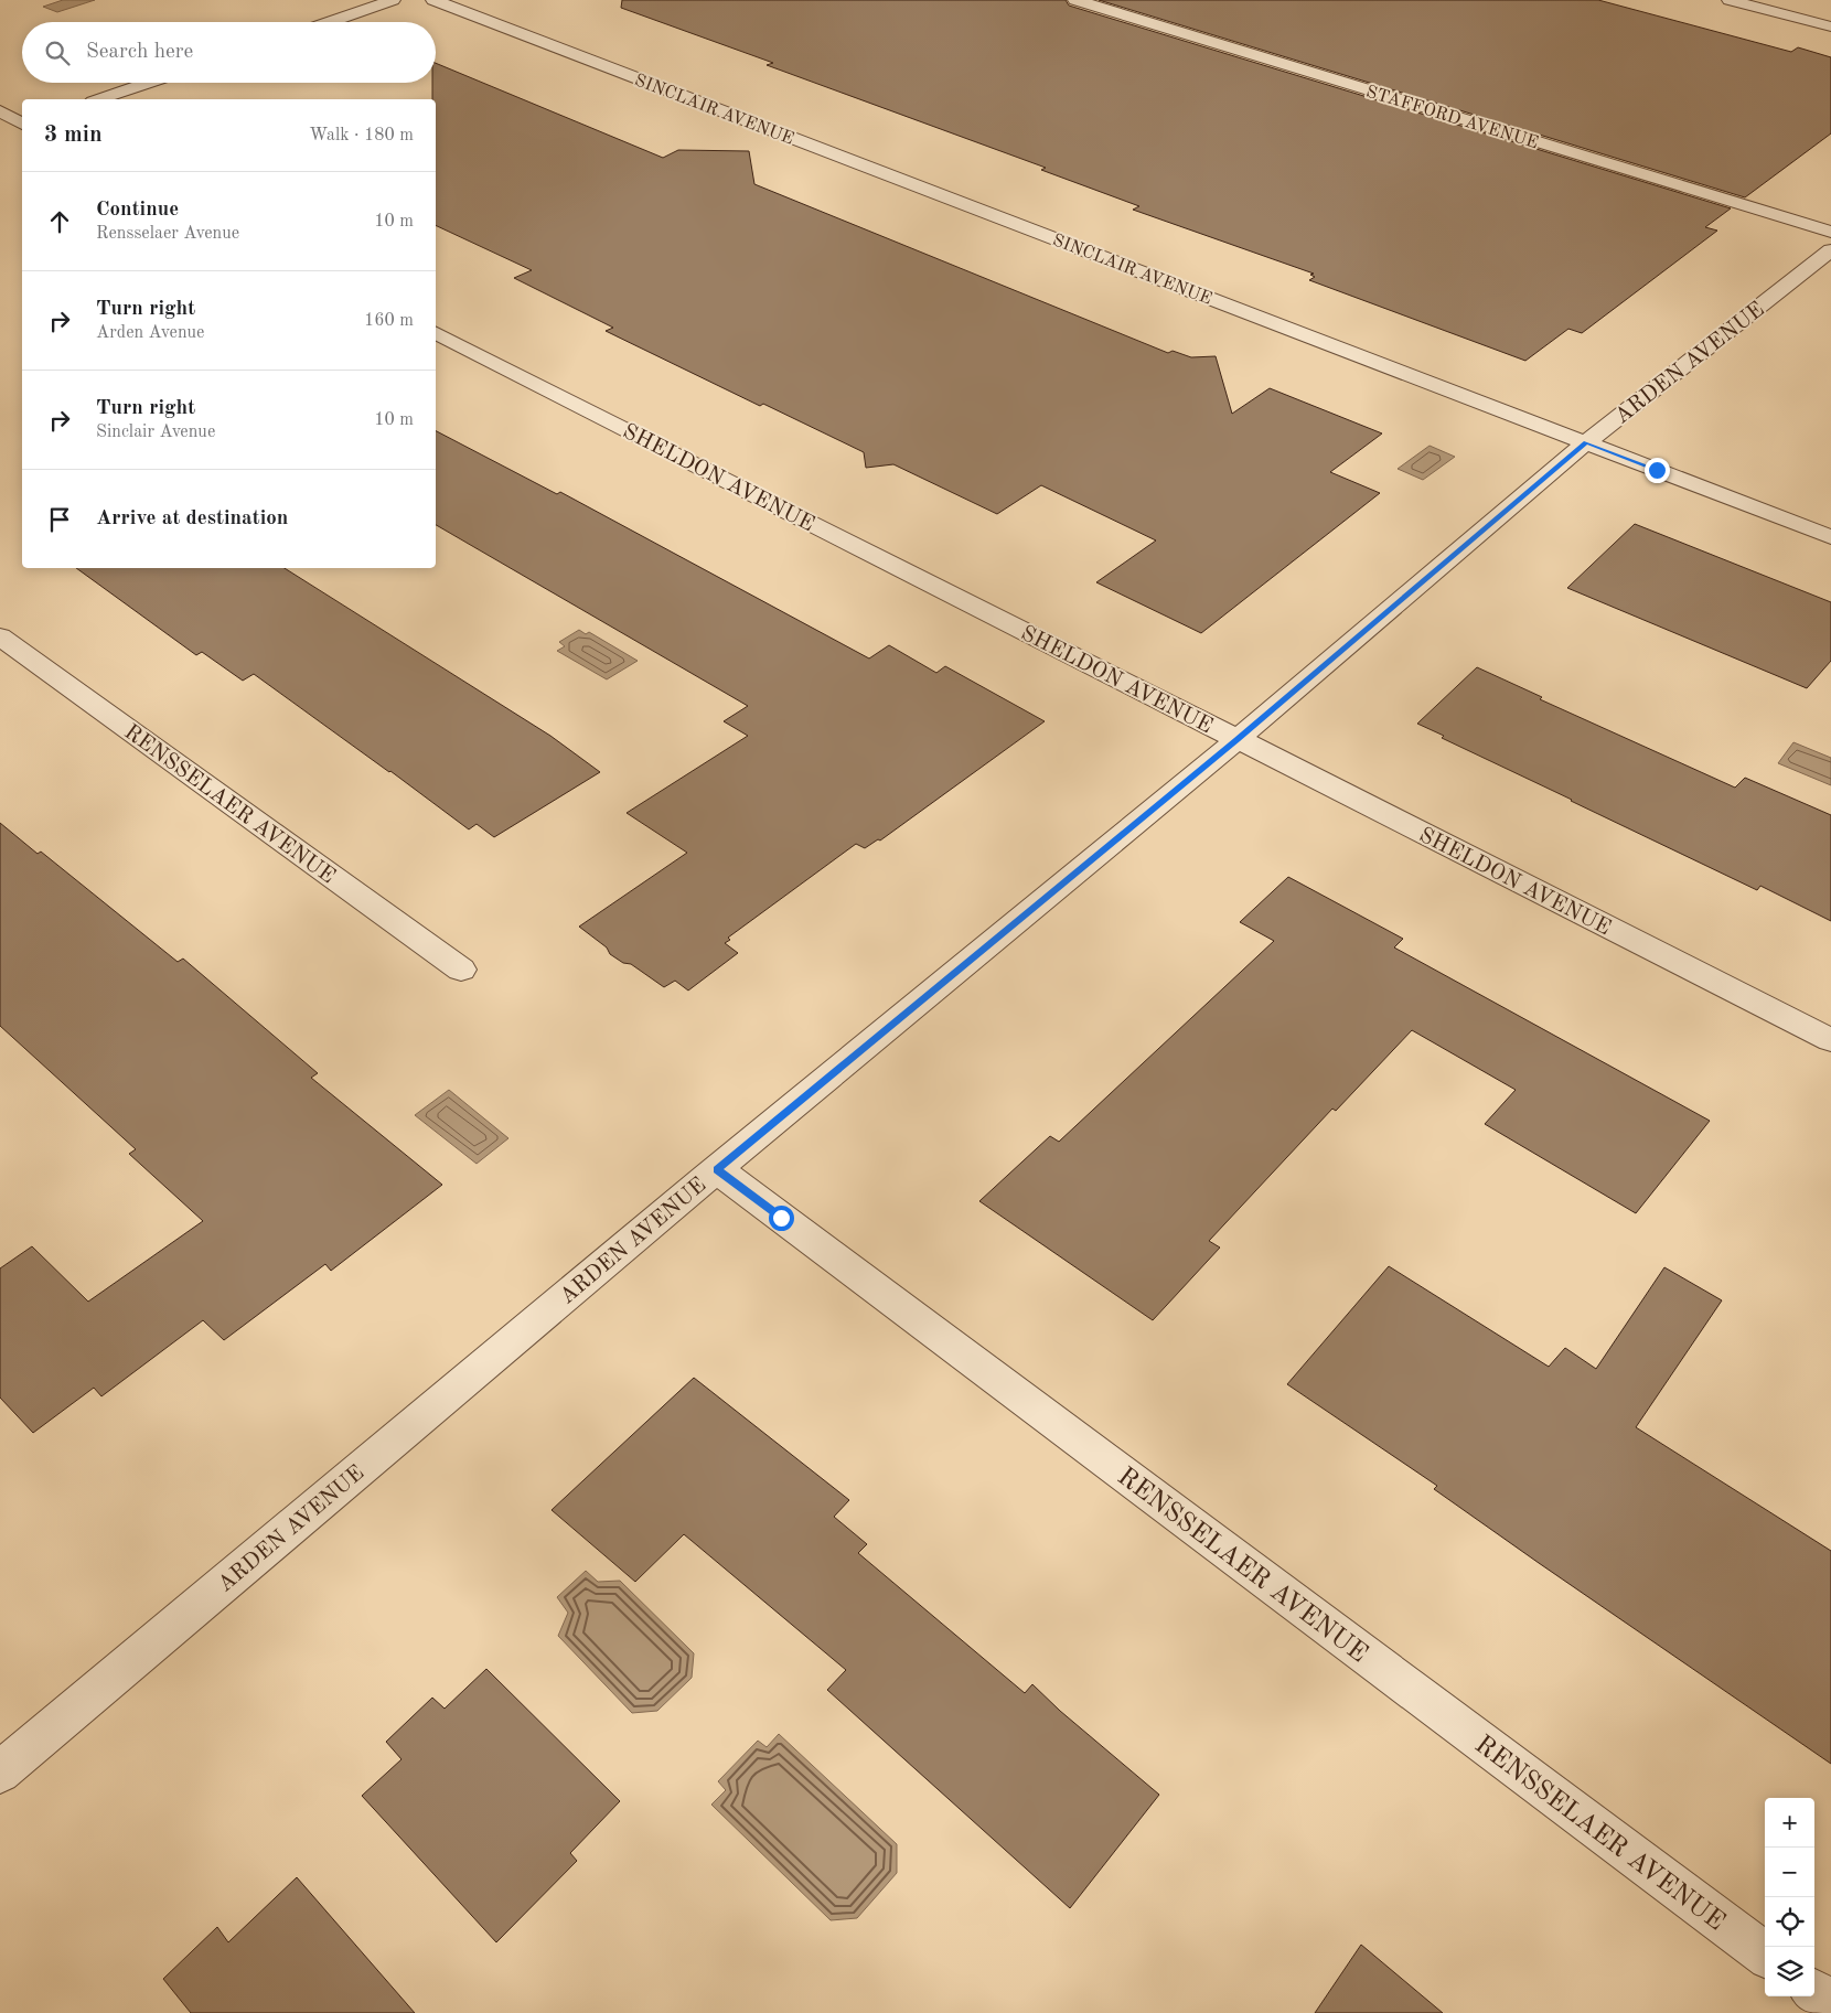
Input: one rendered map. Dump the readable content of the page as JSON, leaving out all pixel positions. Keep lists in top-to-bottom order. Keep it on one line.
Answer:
{"streets":{"street":["SINCLAIR AVENUE","STAFFORD AVENUE","ARDEN AVENUE","SHELDON AVENUE","RENSSELAER AVENUE"]},"crossings":[["SINCLAIR AVENUE","ARDEN AVENUE"],["ARDEN AVENUE","SHELDON AVENUE"],["ARDEN AVENUE","RENSSELAER AVENUE"]],"page":{"search":"Search here","heading":["3 min","Walk · 180 m"],"list":[["Continue","Rensselaer Avenue","10 m"],["Turn right","Arden Avenue","160 m"],["Turn right","Sinclair Avenue","10 m"],"Arrive at destination"],"map_buttons":["+","−"]}}
